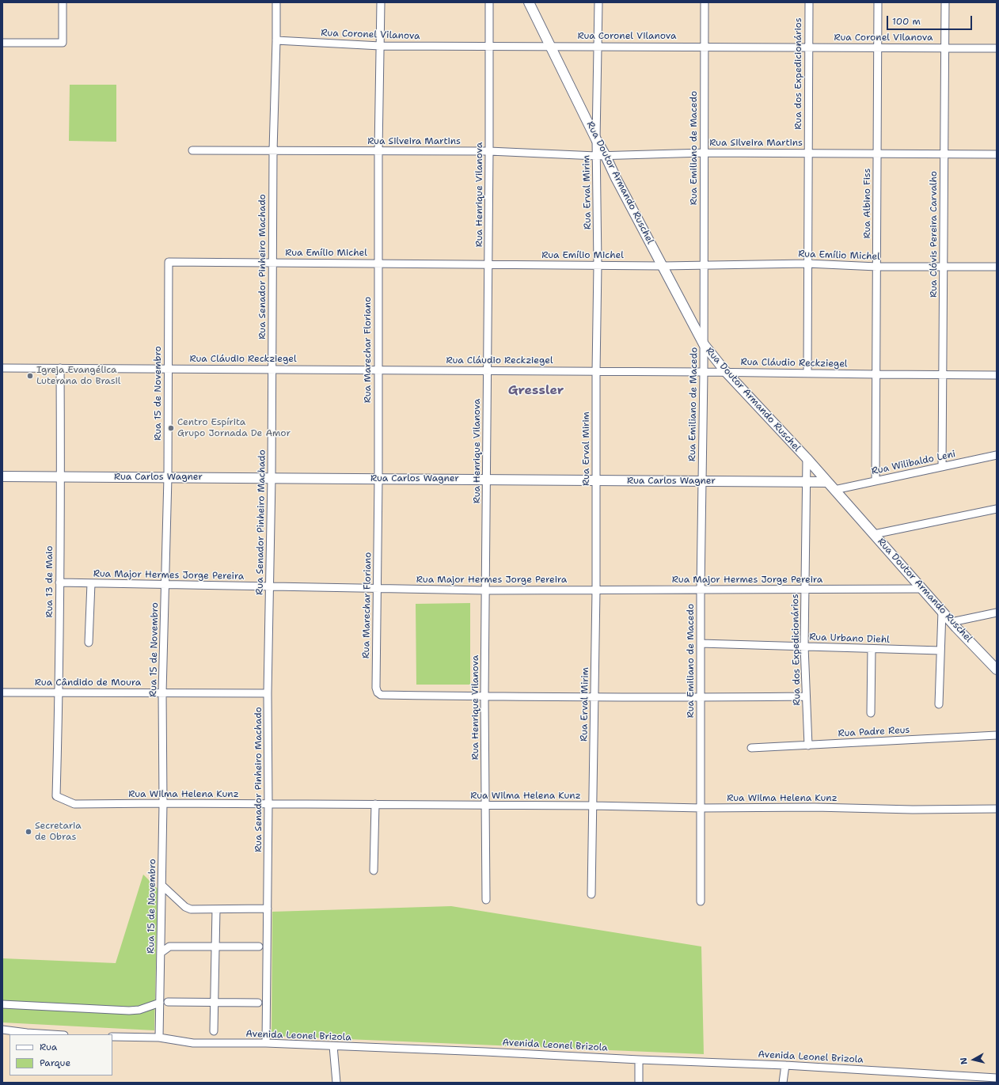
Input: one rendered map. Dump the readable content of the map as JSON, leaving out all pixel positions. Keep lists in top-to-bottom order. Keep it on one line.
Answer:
{"streets":{"main road":["Rua Doutor Armando Ruschel","Rua Carlos Wagner"],"street":["Rua Coronel Vilanova","Rua dos Expedicionários","Rua Silveira Martins","Rua Emiliano de Macedo","Rua Erval Mirim","Rua Henrique Vilanova","Rua Albino Fiss","Rua Clóvis Pereira Carvalho","Rua Emílio Michel","Rua Senador Pinheiro Machado","Rua Marechar Floriano","Rua Cláudio Reckziegel","Rua 15 de Novembro","Rua Wilibaldo Leni","Rua Major Hermes Jorge Pereira","Rua 13 de Maio","Rua Urbano Diehl","Rua Cândido de Moura","Rua Padre Reus","Rua Wilma Helena Kunz","Avenida Leonel Brizola"]},"crossings":[["Rua Coronel Vilanova","Rua dos Expedicionários"],["Rua Coronel Vilanova","Rua Emiliano de Macedo"],["Rua Coronel Vilanova","Rua Doutor Armando Ruschel"],["Rua Coronel Vilanova","Rua Henrique Vilanova"],["Rua Coronel Vilanova","Rua Albino Fiss"],["Rua Coronel Vilanova","Rua Clóvis Pereira Carvalho"],["Rua Coronel Vilanova","Rua Senador Pinheiro Machado"],["Rua Coronel Vilanova","Rua Marechar Floriano"],["Rua dos Expedicionários","Rua Silveira Martins"],["Rua dos Expedicionários","Rua Doutor Armando Ruschel"],["Rua dos Expedicionários","Rua Emílio Michel"],["Rua dos Expedicionários","Rua Cláudio Reckziegel"],["Rua dos Expedicionários","Rua Carlos Wagner"],["Rua dos Expedicionários","Rua Major Hermes Jorge Pereira"],["Rua dos Expedicionários","Rua Urbano Diehl"],["Rua dos Expedicionários","Rua Padre Reus"],["Rua Silveira Martins","Rua Emiliano de Macedo"],["Rua Silveira Martins","Rua Doutor Armando Ruschel"],["Rua Silveira Martins","Rua Erval Mirim"],["Rua Silveira Martins","Rua Henrique Vilanova"],["Rua Silveira Martins","Rua Albino Fiss"],["Rua Silveira Martins","Rua Clóvis Pereira Carvalho"],["Rua Silveira Martins","Rua Senador Pinheiro Machado"],["Rua Silveira Martins","Rua Marechar Floriano"],["Rua Emiliano de Macedo","Rua Doutor Armando Ruschel"],["Rua Emiliano de Macedo","Rua Emílio Michel"],["Rua Emiliano de Macedo","Rua Cláudio Reckziegel"],["Rua Emiliano de Macedo","Rua Carlos Wagner"],["Rua Emiliano de Macedo","Rua Major Hermes Jorge Pereira"],["Rua Emiliano de Macedo","Rua Urbano Diehl"],["Rua Emiliano de Macedo","Rua Wilma Helena Kunz"],["Rua Doutor Armando Ruschel","Rua Erval Mirim"],["Rua Doutor Armando Ruschel","Rua Emílio Michel"],["Rua Doutor Armando Ruschel","Rua Cláudio Reckziegel"],["Rua Doutor Armando Ruschel","Rua Wilibaldo Leni"],["Rua Doutor Armando Ruschel","Rua Carlos Wagner"],["Rua Doutor Armando Ruschel","Rua Major Hermes Jorge Pereira"],["Rua Erval Mirim","Rua Emílio Michel"],["Rua Erval Mirim","Rua Cláudio Reckziegel"],["Rua Erval Mirim","Rua Carlos Wagner"],["Rua Erval Mirim","Rua Major Hermes Jorge Pereira"],["Rua Erval Mirim","Rua Wilma Helena Kunz"],["Rua Henrique Vilanova","Rua Emílio Michel"],["Rua Henrique Vilanova","Rua Marechar Floriano"],["Rua Henrique Vilanova","Rua Cláudio Reckziegel"],["Rua Henrique Vilanova","Rua Carlos Wagner"],["Rua Henrique Vilanova","Rua Major Hermes Jorge Pereira"],["Rua Henrique Vilanova","Rua Wilma Helena Kunz"],["Rua Albino Fiss","Rua Emílio Michel"],["Rua Albino Fiss","Rua Cláudio Reckziegel"],["Rua Albino Fiss","Rua Wilibaldo Leni"],["Rua Clóvis Pereira Carvalho","Rua Emílio Michel"],["Rua Clóvis Pereira Carvalho","Rua Cláudio Reckziegel"],["Rua Clóvis Pereira Carvalho","Rua Wilibaldo Leni"],["Rua Emílio Michel","Rua Senador Pinheiro Machado"],["Rua Emílio Michel","Rua Marechar Floriano"],["Rua Emílio Michel","Rua 15 de Novembro"],["Rua Senador Pinheiro Machado","Rua Cláudio Reckziegel"],["Rua Senador Pinheiro Machado","Rua Carlos Wagner"],["Rua Senador Pinheiro Machado","Rua Major Hermes Jorge Pereira"],["Rua Senador Pinheiro Machado","Rua Cândido de Moura"],["Rua Senador Pinheiro Machado","Rua Wilma Helena Kunz"],["Rua Senador Pinheiro Machado","Avenida Leonel Brizola"],["Rua Marechar Floriano","Rua Cláudio Reckziegel"],["Rua Marechar Floriano","Rua Carlos Wagner"],["Rua Marechar Floriano","Rua Major Hermes Jorge Pereira"],["Rua Cláudio Reckziegel","Rua 15 de Novembro"],["Rua Cláudio Reckziegel","Rua 13 de Maio"],["Rua 15 de Novembro","Rua Carlos Wagner"],["Rua 15 de Novembro","Rua Major Hermes Jorge Pereira"],["Rua 15 de Novembro","Rua Cândido de Moura"],["Rua 15 de Novembro","Rua Wilma Helena Kunz"],["Rua 15 de Novembro","Avenida Leonel Brizola"],["Rua Carlos Wagner","Rua 13 de Maio"],["Rua Major Hermes Jorge Pereira","Rua 13 de Maio"],["Rua 13 de Maio","Rua Cândido de Moura"],["Rua 13 de Maio","Rua Wilma Helena Kunz"]],"districts":["Gressler"],"places":["Igreja Evangélica Luterana do Brasil","Centro Espírita Grupo Jornada De Amor","Secretaria de Obras"],"legend":["Rua","Parque"],"scale_bar":"100 m","north":"left"}
